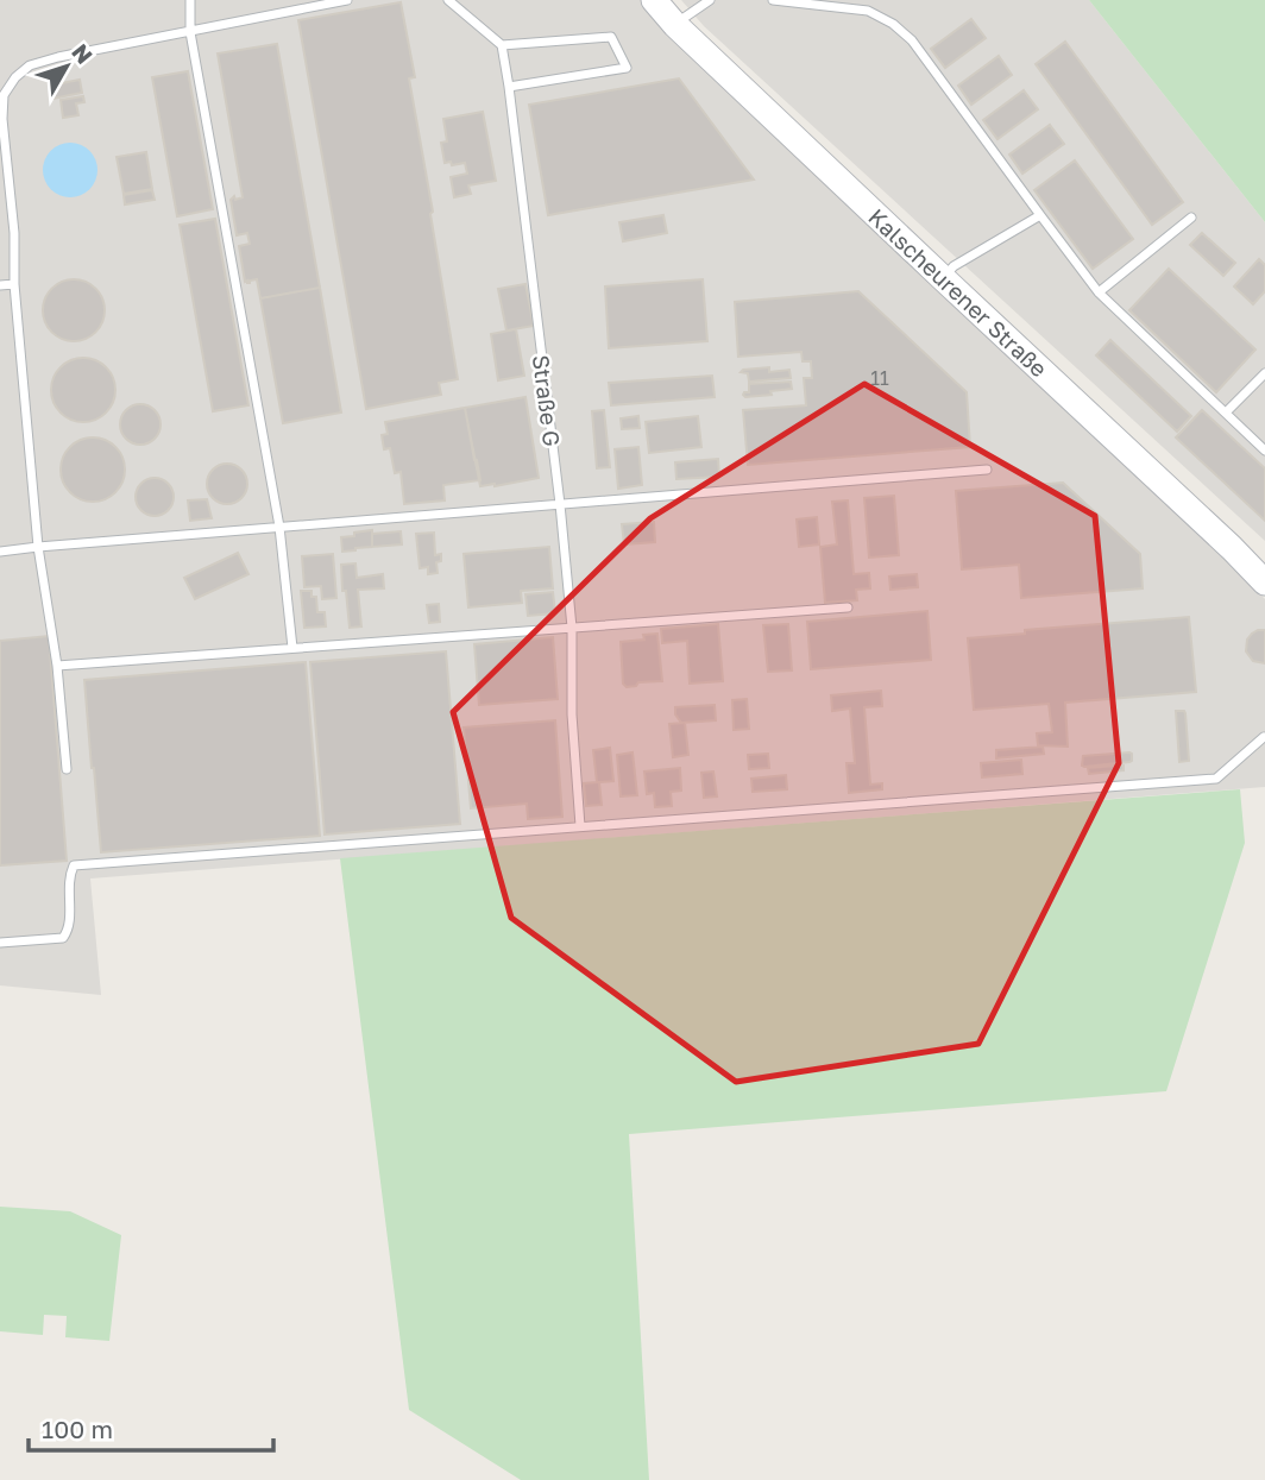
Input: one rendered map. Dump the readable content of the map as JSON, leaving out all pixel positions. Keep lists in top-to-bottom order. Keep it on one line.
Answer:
{"streets":{"main road":["Kalscheurener Straße"],"lane":["Straße G"]},"house_numbers":["11"],"scale_bar":"100 m","north":"top right"}
